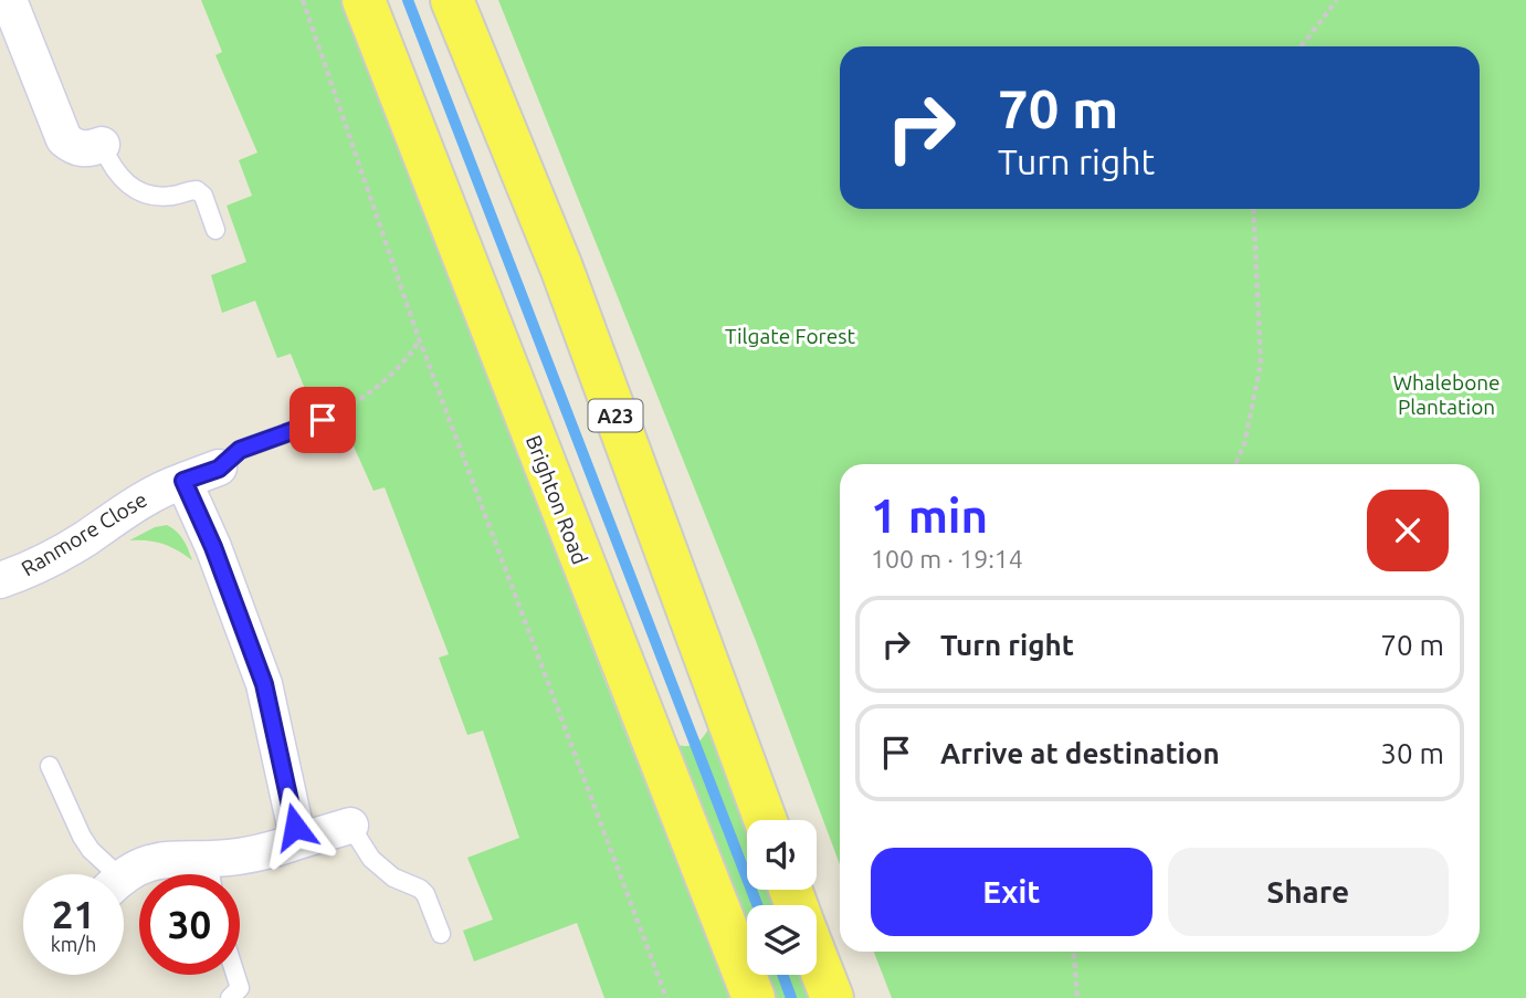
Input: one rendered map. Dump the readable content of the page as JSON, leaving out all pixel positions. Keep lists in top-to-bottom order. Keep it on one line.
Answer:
{"streets":{"main road":["A23","Brighton Road"],"street":["Ranmore Close"]},"parks":["Tilgate Forest","Whalebone Plantation"],"page":{"turn":["70 m","Turn right"],"heading":["1 min","100 m · 19:14"],"list":[{"name":"Turn right","value":"70 m"},{"name":"Arrive at destination","value":"30 m"}],"buttons":["Exit","Share"],"speed":"21 km/h","limit":"30"}}
